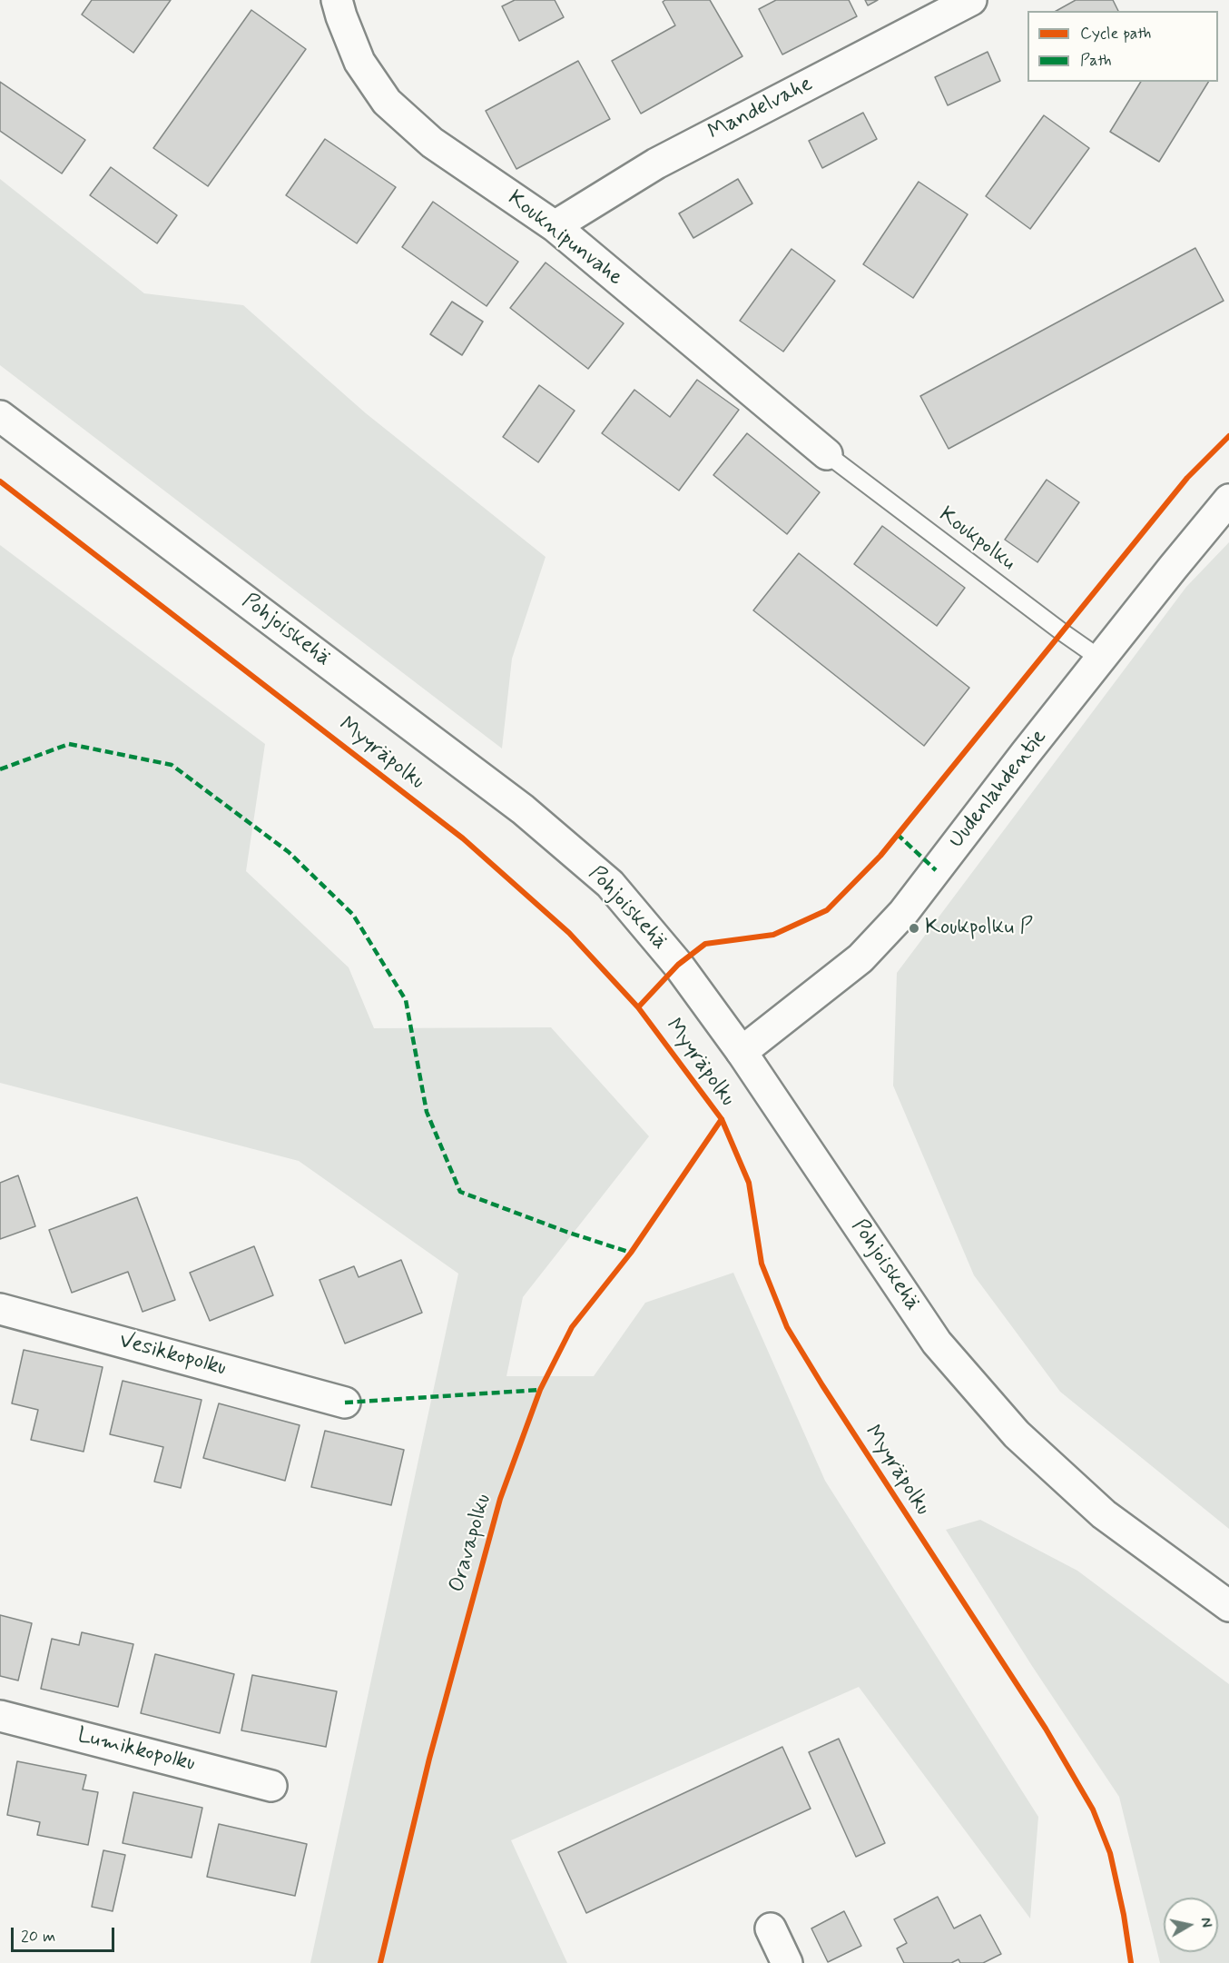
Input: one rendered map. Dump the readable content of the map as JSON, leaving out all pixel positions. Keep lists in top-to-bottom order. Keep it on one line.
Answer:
{"streets":{"street":["Mandelvahe","Kouknipunvahe","Pohjoiskehä","Uudenlahdentie","Vesikkopolku","Lumikkopolku"],"lane":["Koukpolku"],"cycle path":["Myyräpolku"]},"crossings":[["Mandelvahe","Kouknipunvahe"],["Kouknipunvahe","Koukpolku"],["Koukpolku","Uudenlahdentie"],["Pohjoiskehä","Uudenlahdentie"]],"places":["Koukpolku P"],"legend":["Cycle path","Path"],"scale_bar":"20 m","north":"right"}
